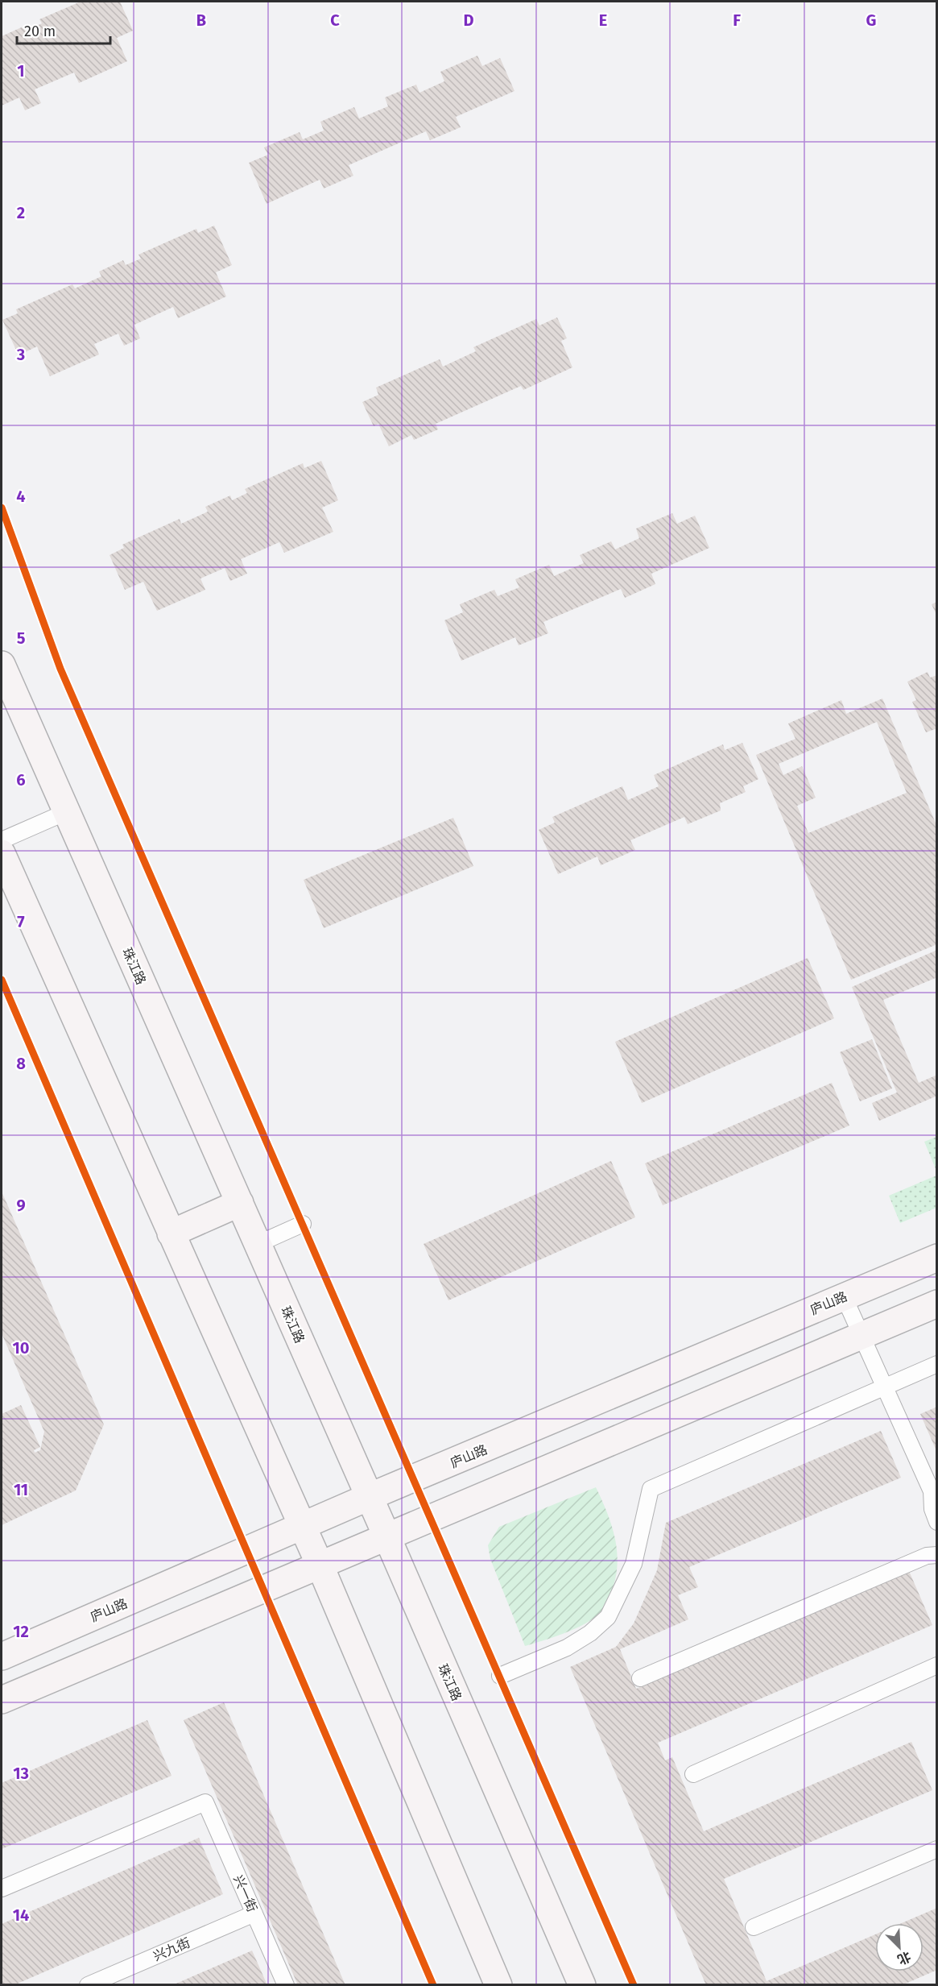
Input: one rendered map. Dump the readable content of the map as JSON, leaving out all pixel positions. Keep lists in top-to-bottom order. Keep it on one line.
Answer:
{"streets":{"street":["珠江路","庐山路"],"lane":["兴一街","兴九街"]},"crossings":[["珠江路","庐山路"],["兴一街","兴九街"]],"scale_bar":"20 m","north":"bottom right","grid":{"columns":["B","C","D","E","F","G"],"rows":["1","2","3","4","5","6","7","8","9","10","11","12","13","14"]}}
